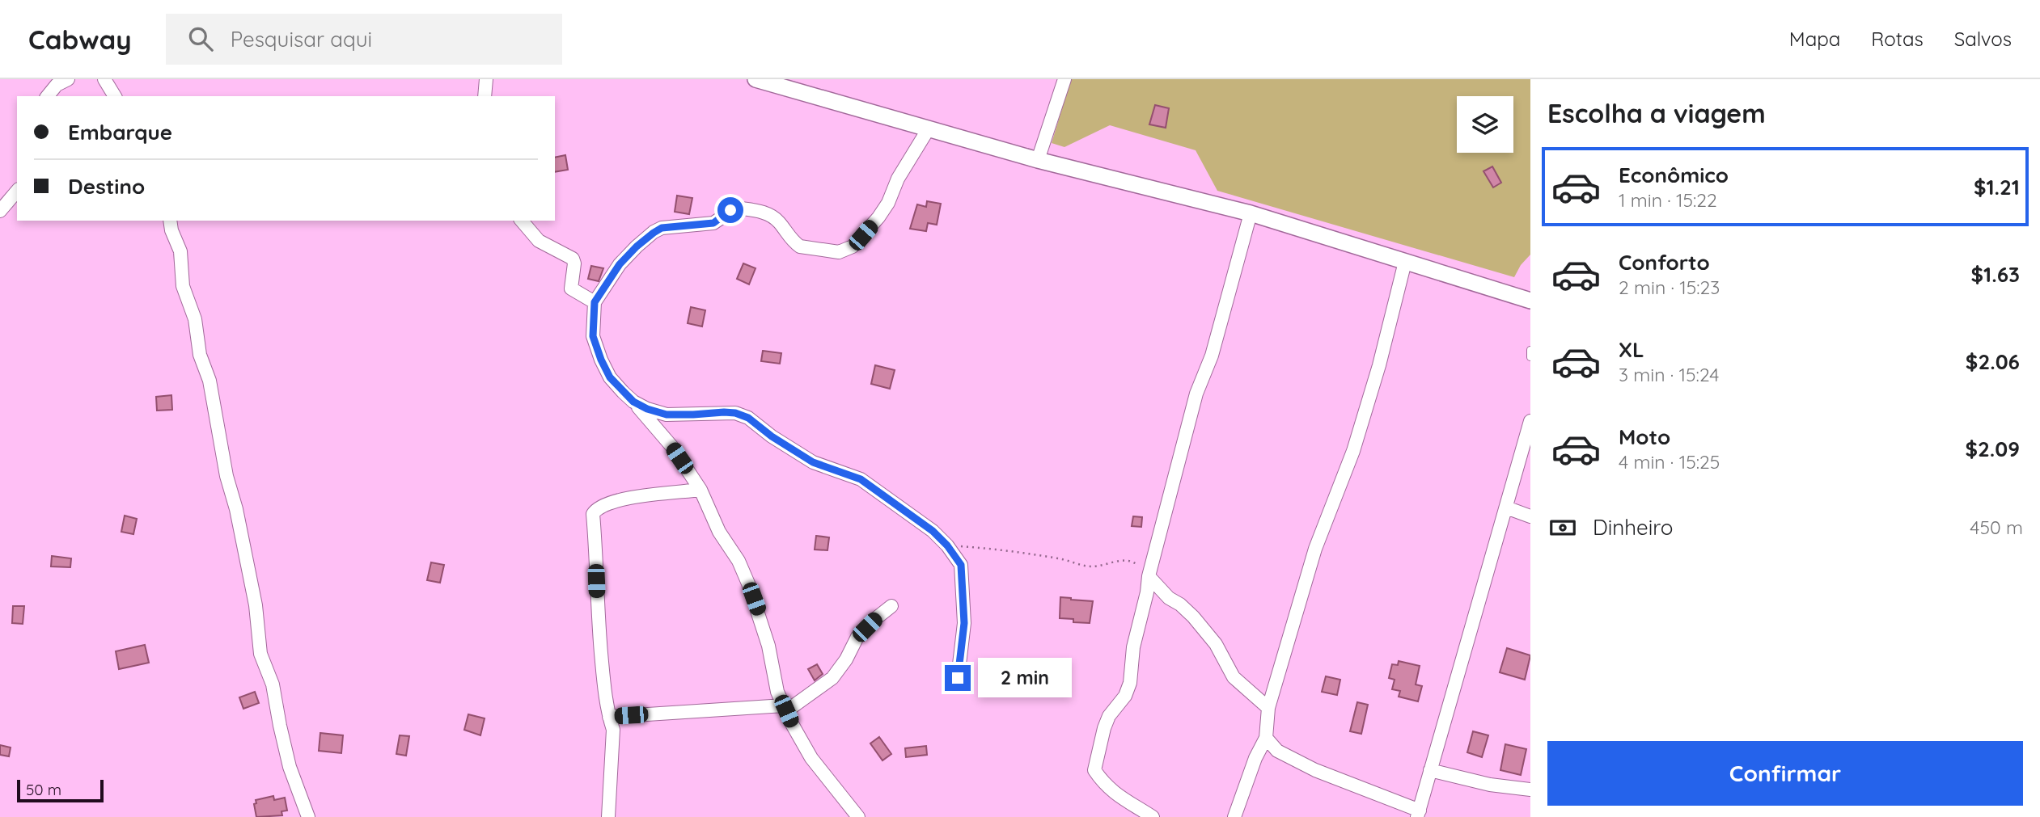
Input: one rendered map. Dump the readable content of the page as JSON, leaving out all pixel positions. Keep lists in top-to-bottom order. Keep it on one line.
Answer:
{"scale_bar":"50 m","page":{"header":"Cabway","search":"Pesquisar aqui","nav":["Mapa","Rotas","Salvos"],"heading":"Escolha a viagem","banner":["Embarque","Destino"],"list":[{"name":"Econômico","note":"1 min · 15:22","value":"$1.21"},{"name":"Conforto","note":"2 min · 15:23","value":"$1.63"},{"name":"XL","note":"3 min · 15:24","value":"$2.06"},{"name":"Moto","note":"4 min · 15:25","value":"$2.09"}],"pay":["Dinheiro","450 m"],"bubble":"2 min","buttons":"Confirmar","scale":"50 m"}}
